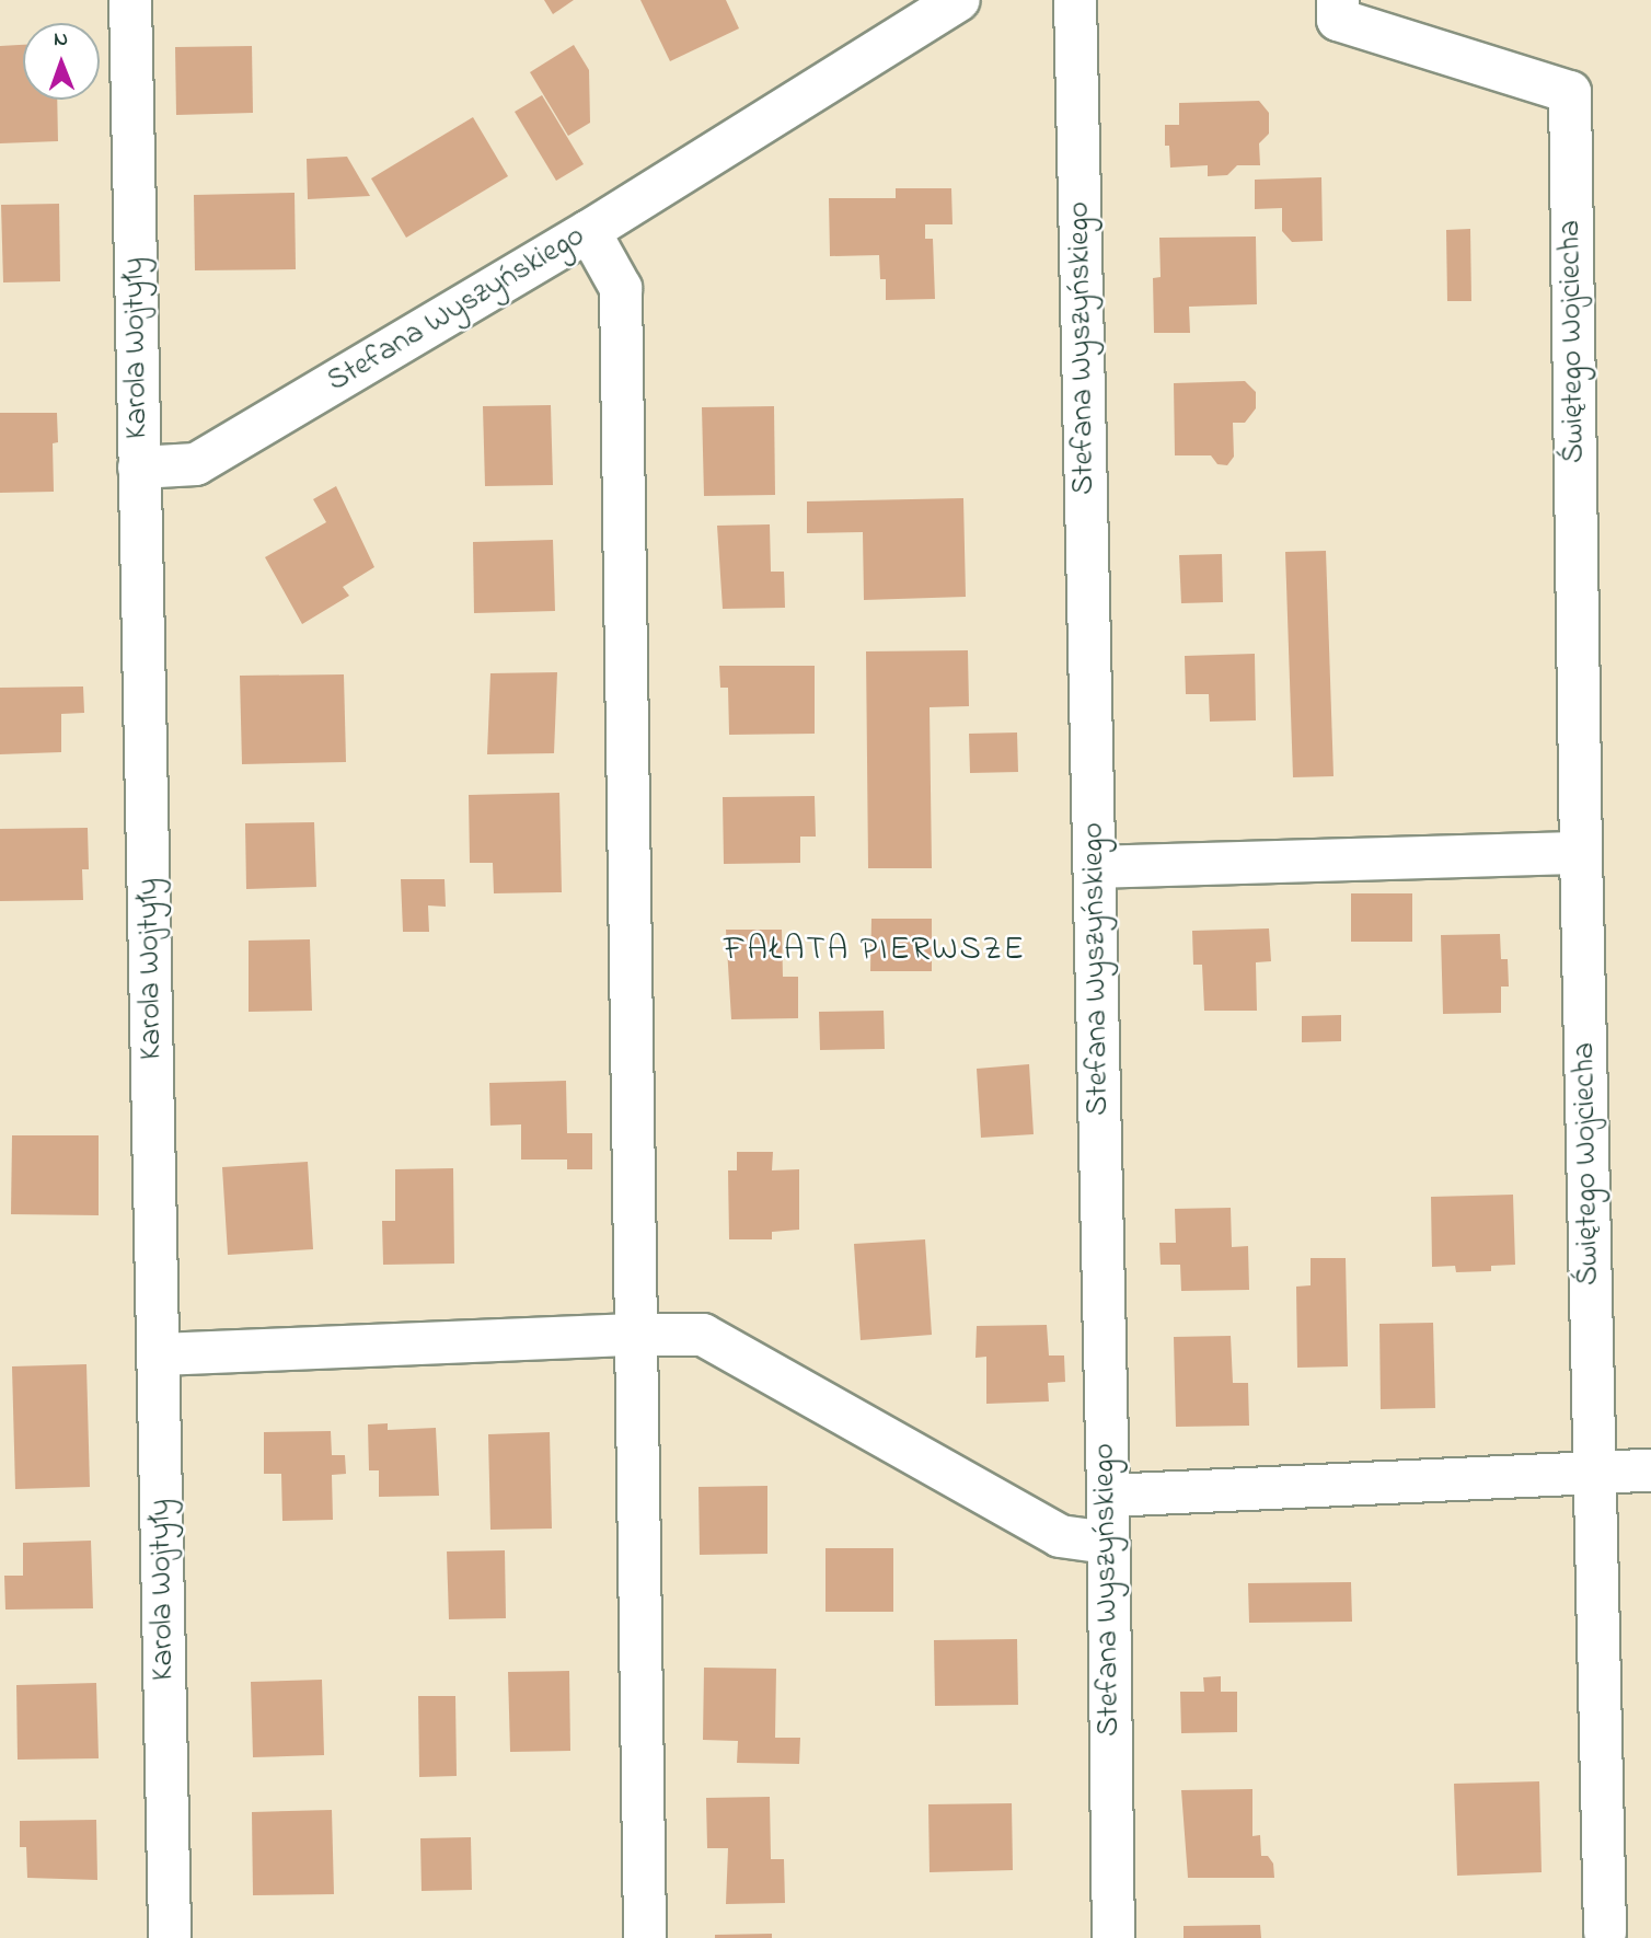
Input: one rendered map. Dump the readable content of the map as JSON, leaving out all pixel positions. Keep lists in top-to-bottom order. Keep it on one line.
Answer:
{"streets":{"street":["Stefana Wyszyńskiego","Świętego Wojciecha","Karola Wojtyły"]},"crossings":[["Stefana Wyszyńskiego","Karola Wojtyły"]],"districts":["FAŁATA PIERWSZE"],"north":"top"}
